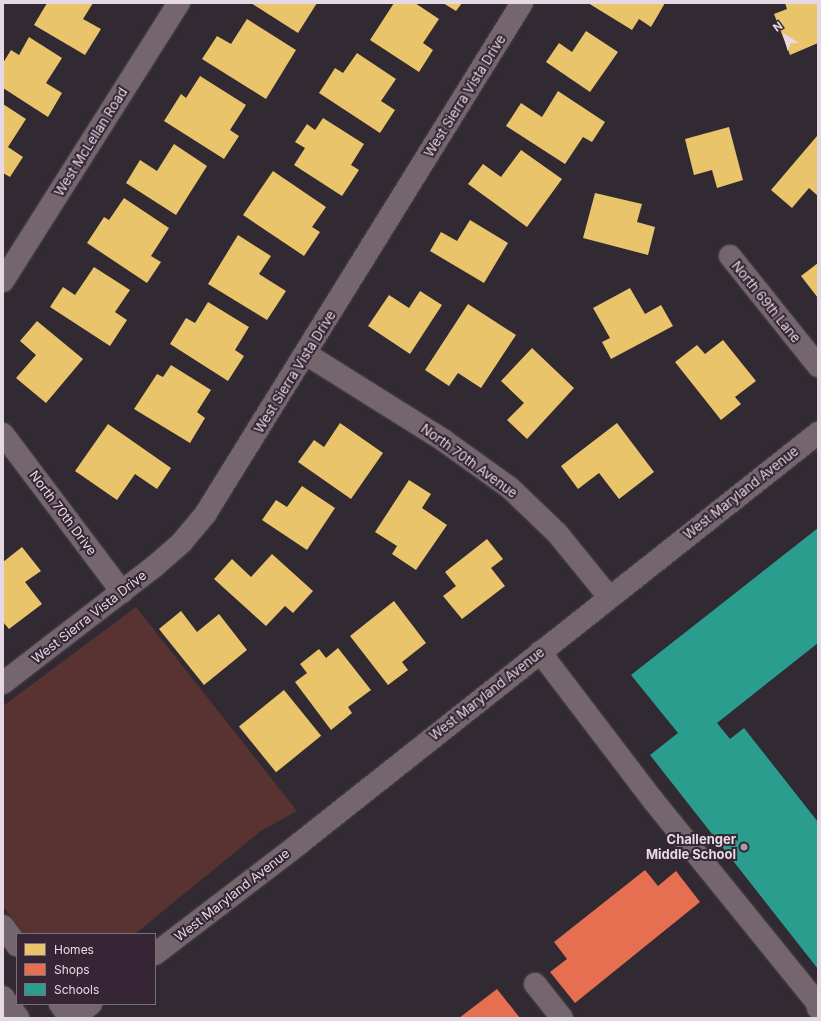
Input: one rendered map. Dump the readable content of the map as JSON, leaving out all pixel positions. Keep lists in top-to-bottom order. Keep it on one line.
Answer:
{"streets":{"street":["West Sierra Vista Drive","West McLellan Road","North 69th Lane","North 70th Avenue","West Maryland Avenue","North 70th Drive"]},"crossings":[["West Sierra Vista Drive","North 70th Avenue"],["West Sierra Vista Drive","North 70th Drive"],["North 70th Avenue","West Maryland Avenue"]],"places":["Challenger Middle School"],"legend":["Homes","Shops","Schools"],"north":"top left"}
